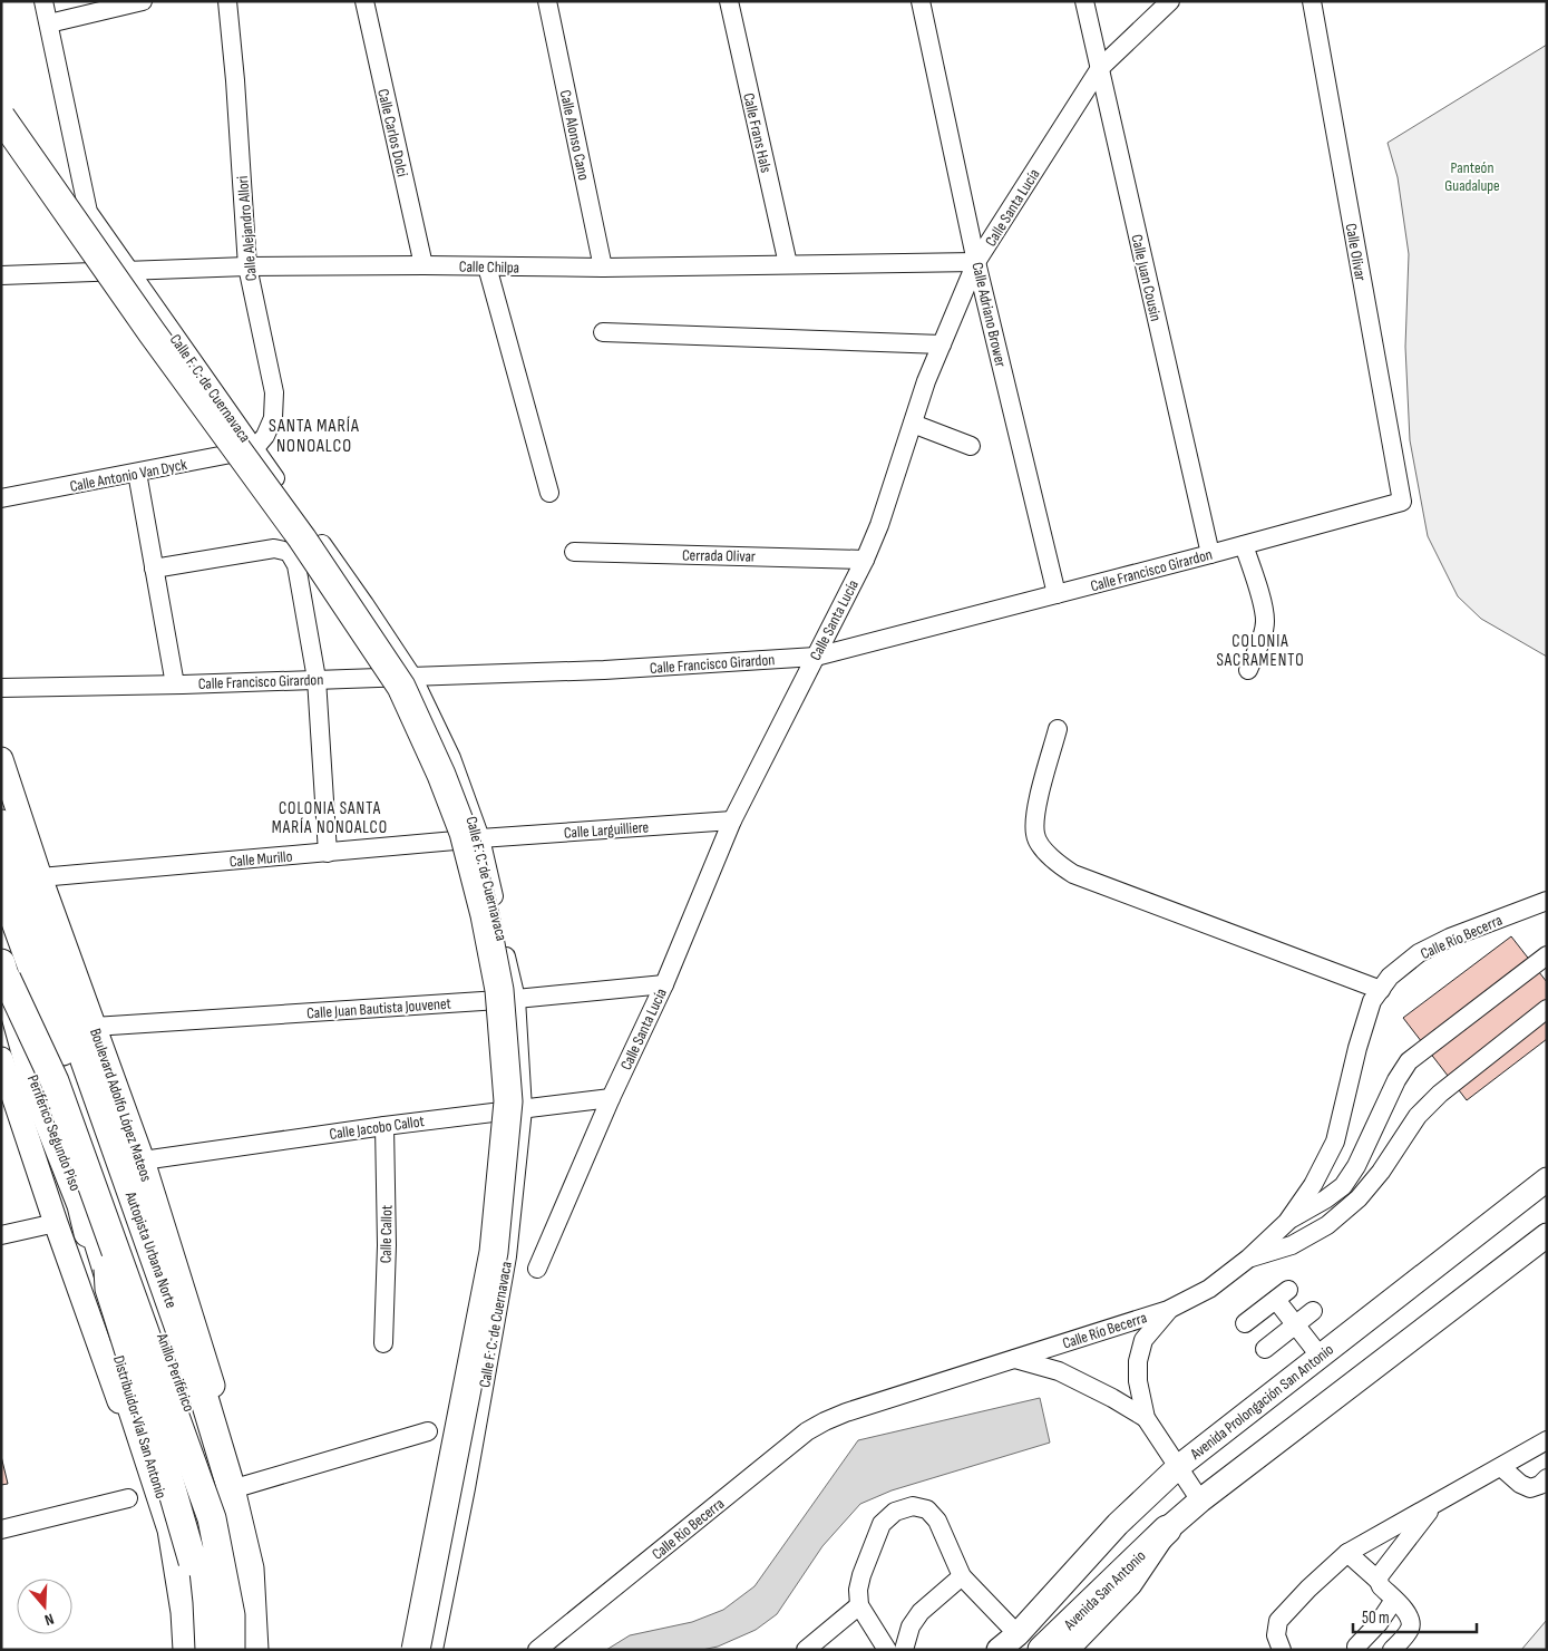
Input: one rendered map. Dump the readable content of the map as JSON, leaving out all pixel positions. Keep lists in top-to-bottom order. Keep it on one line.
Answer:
{"streets":{"highway":["Periférico Segundo Piso","Autopista Urbana Norte","Anillo Periférico","Distribuidor Vial San Antonio","Avenida San Antonio"],"main road":["Boulevard Adolfo López Mateos","Avenida Prolongación San Antonio"],"street":["Calle Carlos Dolci","Calle Frans Hals","Calle Alonso Cano","Calle Santa Lucía","Calle Alejandro Allori","Calle Olivar","Calle Chilpa","Calle Juan Cousin","Calle Adriano Brower","Calle F. C. de Cuernavaca","Calle Antonio Van Dyck","Cerrada Olivar","Calle Francisco Girardon","Calle Larguilliere","Calle Murillo","Calle Río Becerra","Calle Juan Bautista Jouvenet","Calle Jacobo Callot","Calle Callot"]},"crossings":[["Calle Carlos Dolci","Calle Chilpa"],["Calle Frans Hals","Calle Chilpa"],["Calle Alonso Cano","Calle Chilpa"],["Calle Santa Lucía","Calle Chilpa"],["Calle Santa Lucía","Calle Juan Cousin"],["Calle Santa Lucía","Calle Adriano Brower"],["Calle Santa Lucía","Cerrada Olivar"],["Calle Santa Lucía","Calle Francisco Girardon"],["Calle Santa Lucía","Calle Larguilliere"],["Calle Santa Lucía","Calle Juan Bautista Jouvenet"],["Calle Santa Lucía","Calle Jacobo Callot"],["Calle Alejandro Allori","Calle Chilpa"],["Calle Alejandro Allori","Calle F. C. de Cuernavaca"],["Calle Alejandro Allori","Calle Antonio Van Dyck"],["Calle Olivar","Calle Francisco Girardon"],["Calle Chilpa","Calle Adriano Brower"],["Calle Chilpa","Calle F. C. de Cuernavaca"],["Calle Juan Cousin","Calle Francisco Girardon"],["Calle Adriano Brower","Calle Francisco Girardon"],["Calle F. C. de Cuernavaca","Calle Antonio Van Dyck"],["Calle F. C. de Cuernavaca","Calle Francisco Girardon"],["Calle F. C. de Cuernavaca","Calle Larguilliere"],["Calle F. C. de Cuernavaca","Calle Murillo"],["Calle F. C. de Cuernavaca","Calle Juan Bautista Jouvenet"],["Calle F. C. de Cuernavaca","Calle Jacobo Callot"],["Calle Larguilliere","Calle Murillo"],["Calle Murillo","Boulevard Adolfo López Mateos"],["Calle Juan Bautista Jouvenet","Boulevard Adolfo López Mateos"],["Boulevard Adolfo López Mateos","Calle Jacobo Callot"],["Calle Jacobo Callot","Calle Callot"],["Periférico Segundo Piso","Distribuidor Vial San Antonio"],["Autopista Urbana Norte","Anillo Periférico"]],"districts":["SANTA MARÍA NONOALCO","COLONIA SACRAMENTO","COLONIA SANTA MARÍA NONOALCO"],"parks":["Panteón Guadalupe"],"scale_bar":"50 m","north":"bottom"}
